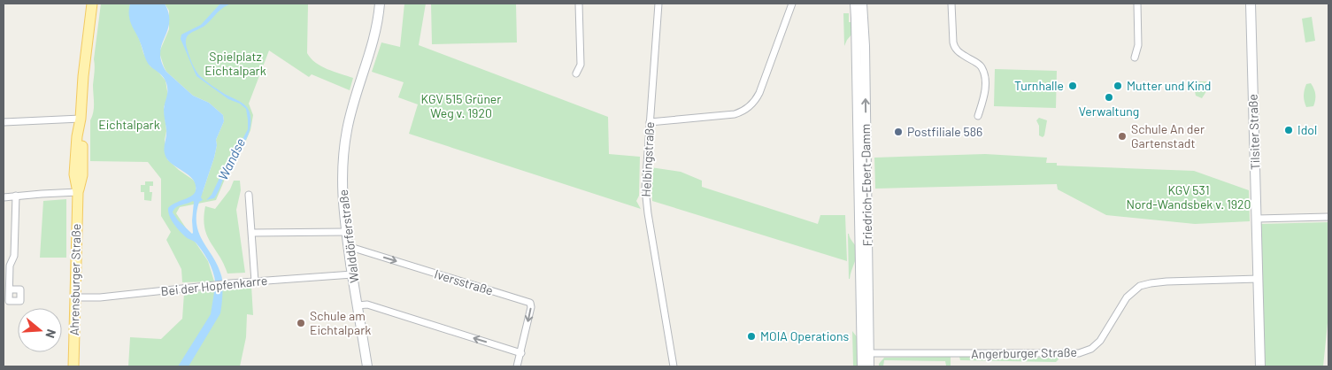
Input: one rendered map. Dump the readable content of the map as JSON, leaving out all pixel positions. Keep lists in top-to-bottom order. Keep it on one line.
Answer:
{"streets":{"main road":["Ahrensburger Straße"],"street":["Tilsiter Straße","Helbingstraße","Friedrich-Ebert-Damm","Walddörferstraße","Iversstraße","Bei der Hopfenkarre","Angerburger Straße"]},"crossings":[["Tilsiter Straße","Angerburger Straße"],["Friedrich-Ebert-Damm","Angerburger Straße"],["Walddörferstraße","Iversstraße"],["Walddörferstraße","Bei der Hopfenkarre"],["Ahrensburger Straße","Bei der Hopfenkarre"]],"water":["Wandse"],"parks":["Spielplatz Eichtalpark","KGV 515 Grüner Weg v. 1920","Eichtalpark","KGV 531 Nord-Wandsbek v. 1920"],"places":["Turnhalle","Mutter und Kind","Verwaltung","Idol","Postfiliale 586","Schule An der Gartenstadt","Schule am Eichtalpark","MOIA Operations"],"north":"right"}
